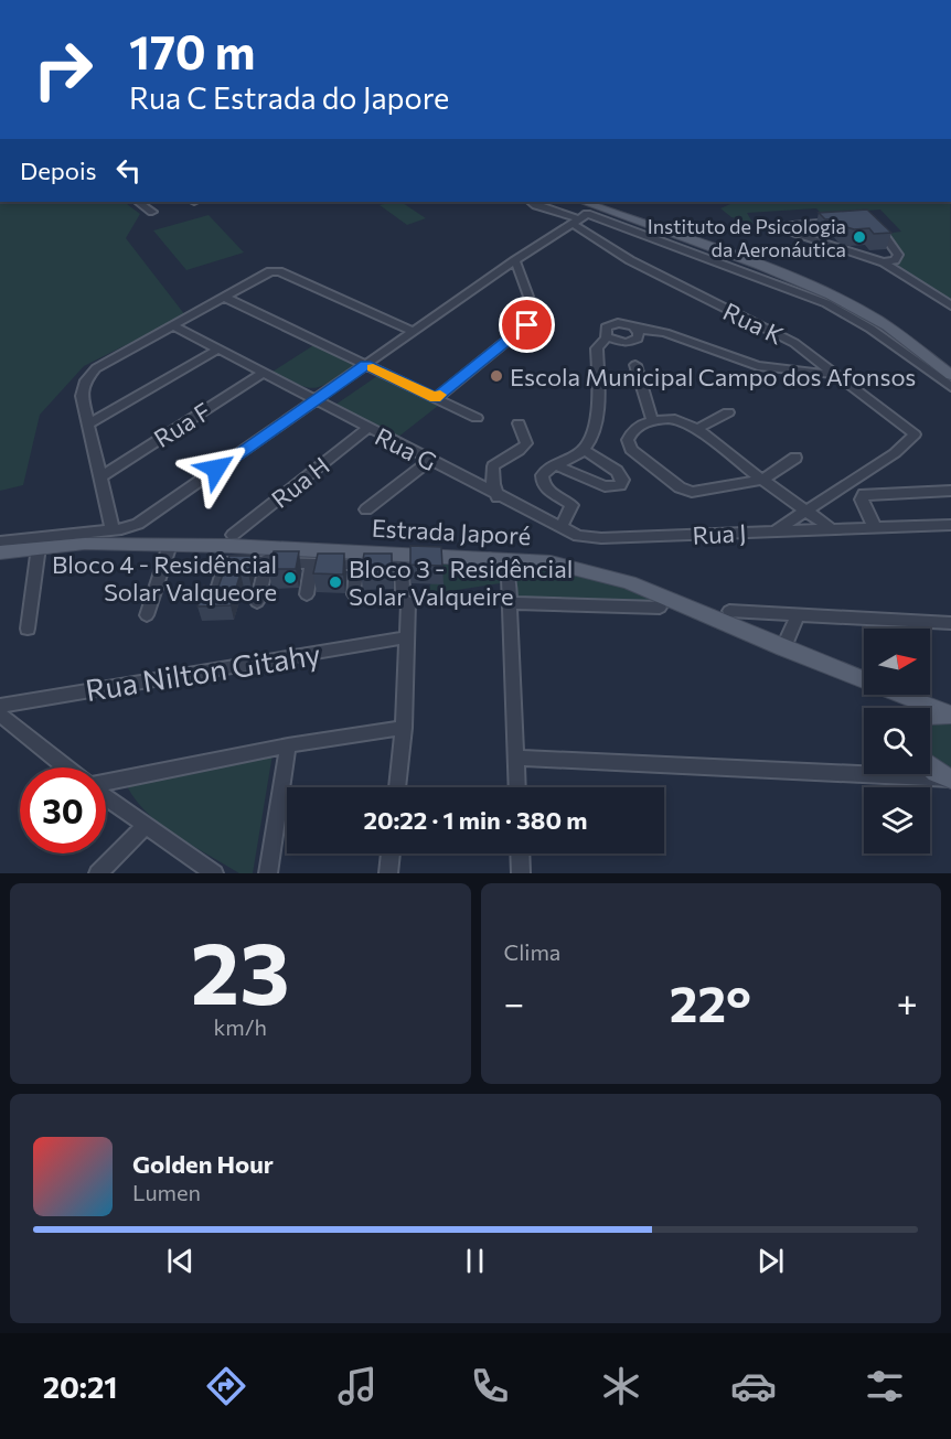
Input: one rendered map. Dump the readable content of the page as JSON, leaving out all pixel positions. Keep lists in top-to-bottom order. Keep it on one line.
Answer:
{"streets":{"main road":["Estrada Japoré"],"street":["Rua K","Rua F","Rua G","Rua H","Rua J","Rua Nilton Gitahy"]},"crossings":[["Rua K","Rua J"],["Rua F","Rua G"],["Rua G","Rua H"],["Rua G","Rua J"]],"places":["Instituto de Psicologia da Aeronáutica","Escola Municipal Campo dos Afonsos","Bloco 4 - Residêncial Solar Valqueore","Bloco 3 - Residêncial Solar Valqueire"],"north":"right","page":{"turn":["170 m","Rua C Estrada do Japore"],"then":"Depois","limit":"30","trip":"20:22 · 1 min · 380 m","tile":[["23","km/h"],"Clima"],"heat":["−","22°","+"],"song":["Golden Hour","Lumen"],"tabs":"20:21"}}
